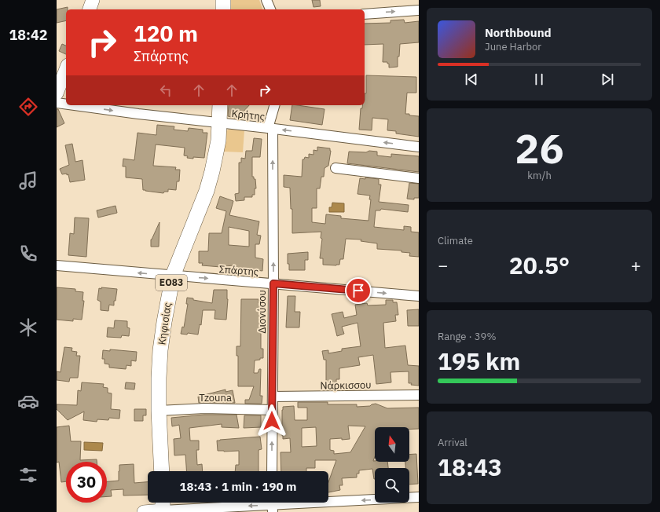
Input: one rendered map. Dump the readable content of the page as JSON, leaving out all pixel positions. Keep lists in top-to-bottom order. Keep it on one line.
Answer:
{"streets":{"main road":["ΕΟ83","Κηφισίας"],"street":["Κρήτης","Σπάρτης","Διονύσου","Νάρκισσου","Tzouna"]},"crossings":[["Κρήτης","Διονύσου"],["Κρήτης","Κηφισίας"],["Σπάρτης","Διονύσου"],["Σπάρτης","Κηφισίας"],["Διονύσου","Νάρκισσου"],["Διονύσου","Tzouna"],["Κηφισίας","Tzouna"]],"one_way":["Διονύσου"],"north":"top","page":{"tabs":"18:42","turn":["120 m","Σπάρτης"],"song":["Northbound","June Harbor"],"tile":[["26","km/h"],"Climate",["Range · 39%","195 km"],["Arrival","18:43"]],"heat":["−","20.5°","+"],"limit":"30","trip":"18:43 · 1 min · 190 m"}}
